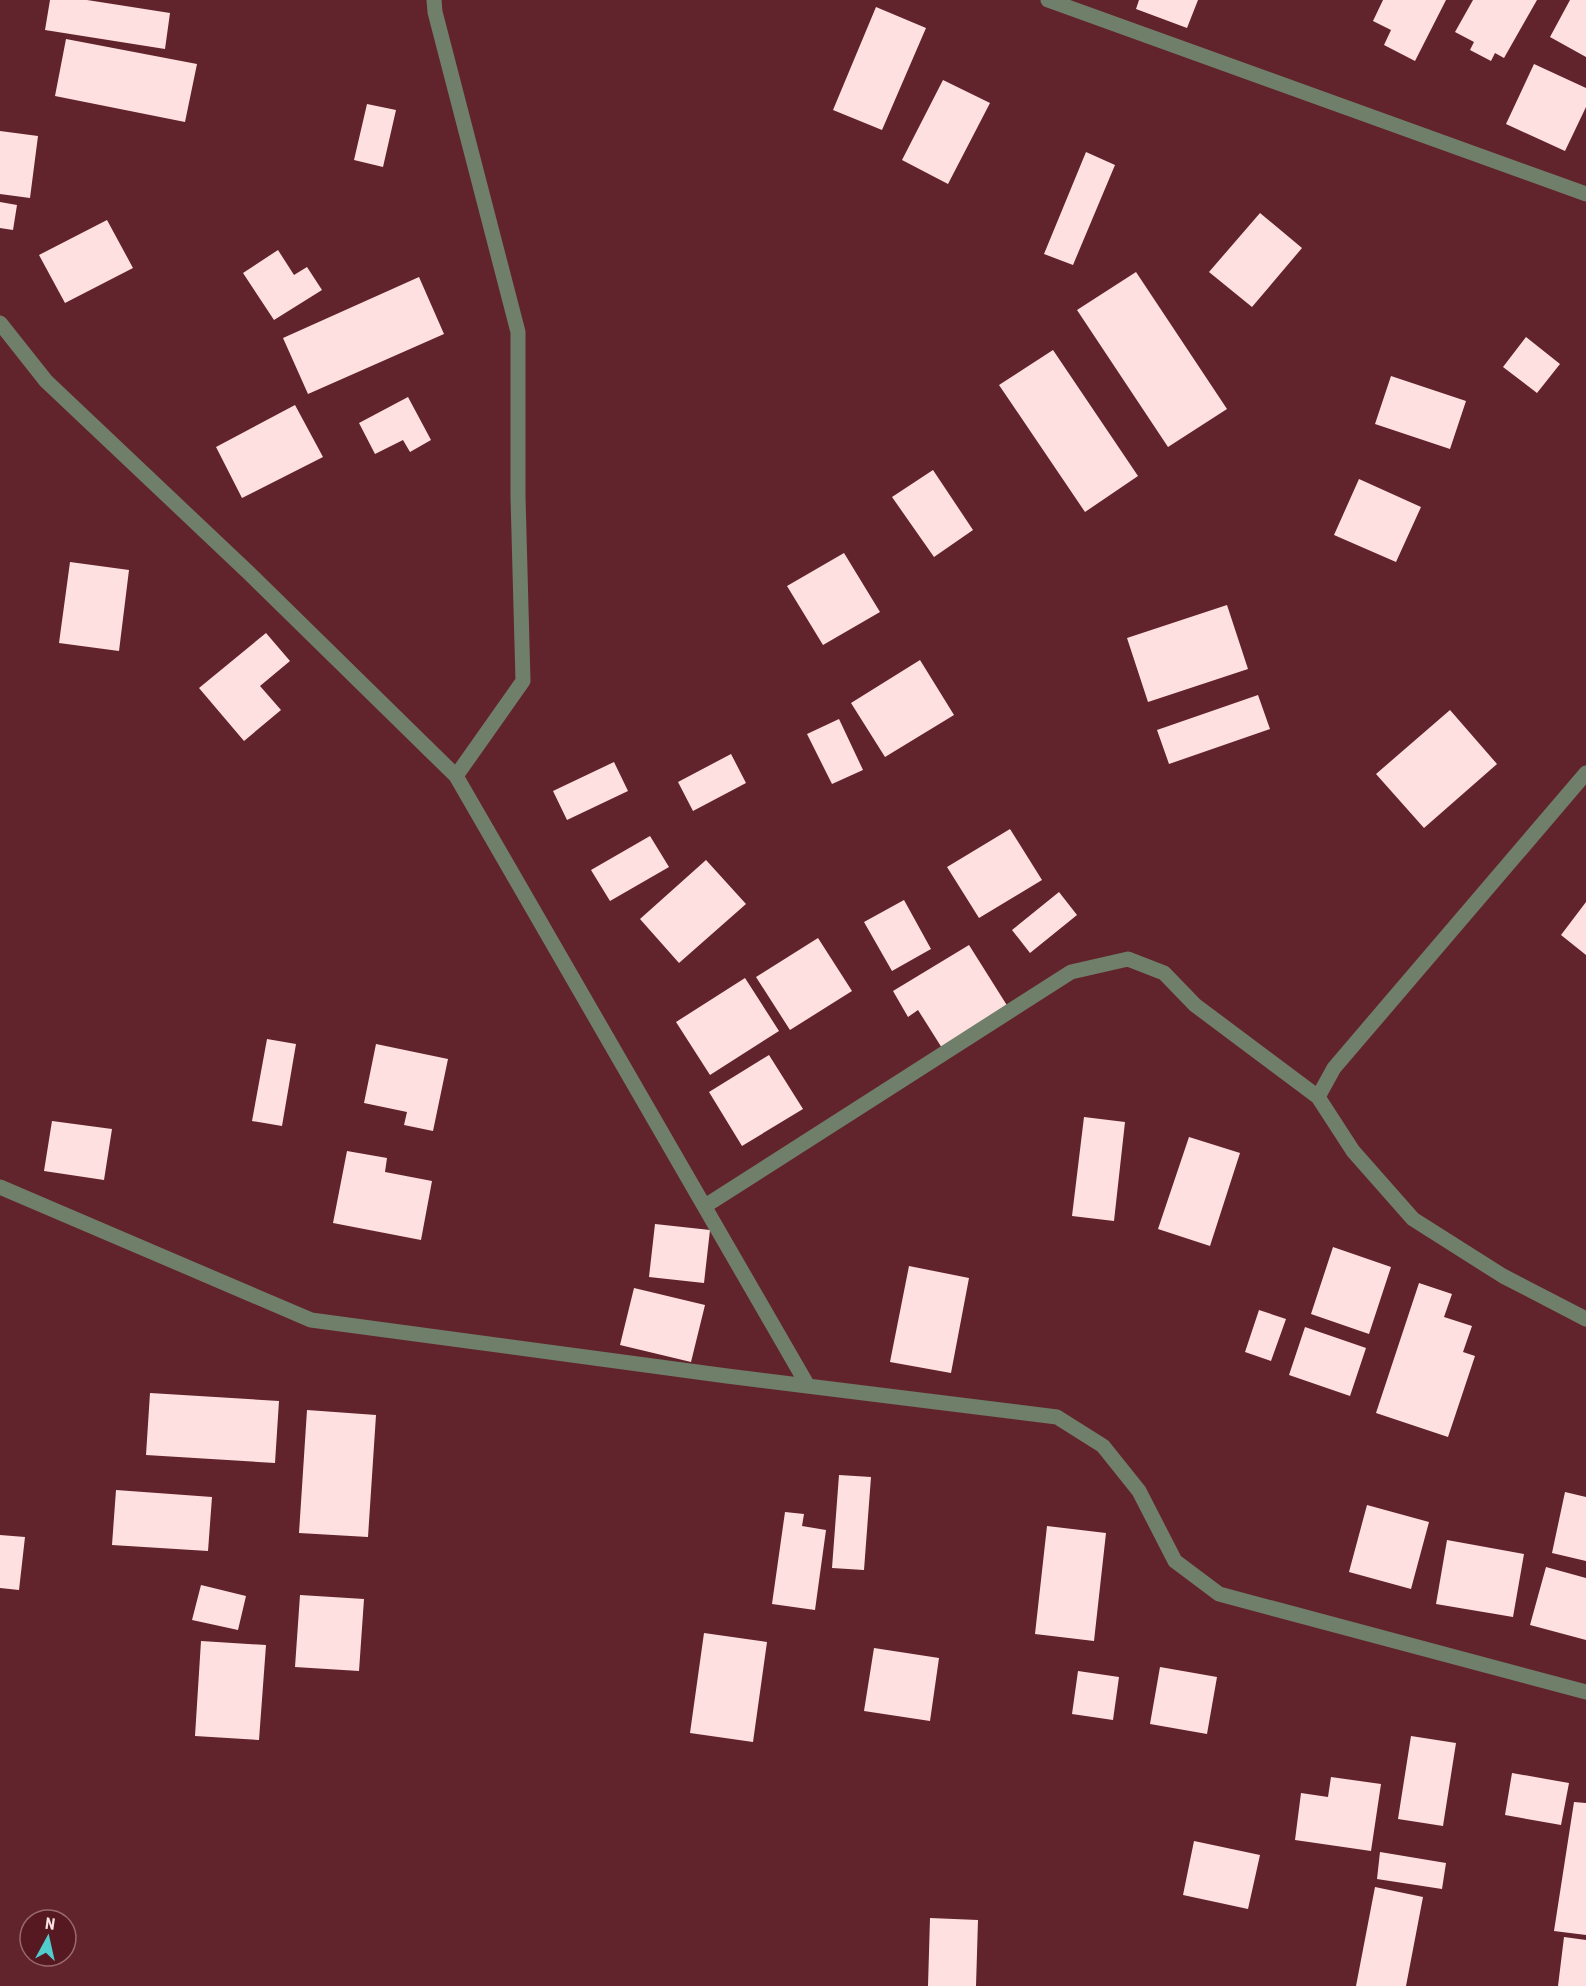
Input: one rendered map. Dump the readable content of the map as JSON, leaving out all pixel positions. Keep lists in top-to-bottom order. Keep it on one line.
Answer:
{"north":"top"}
